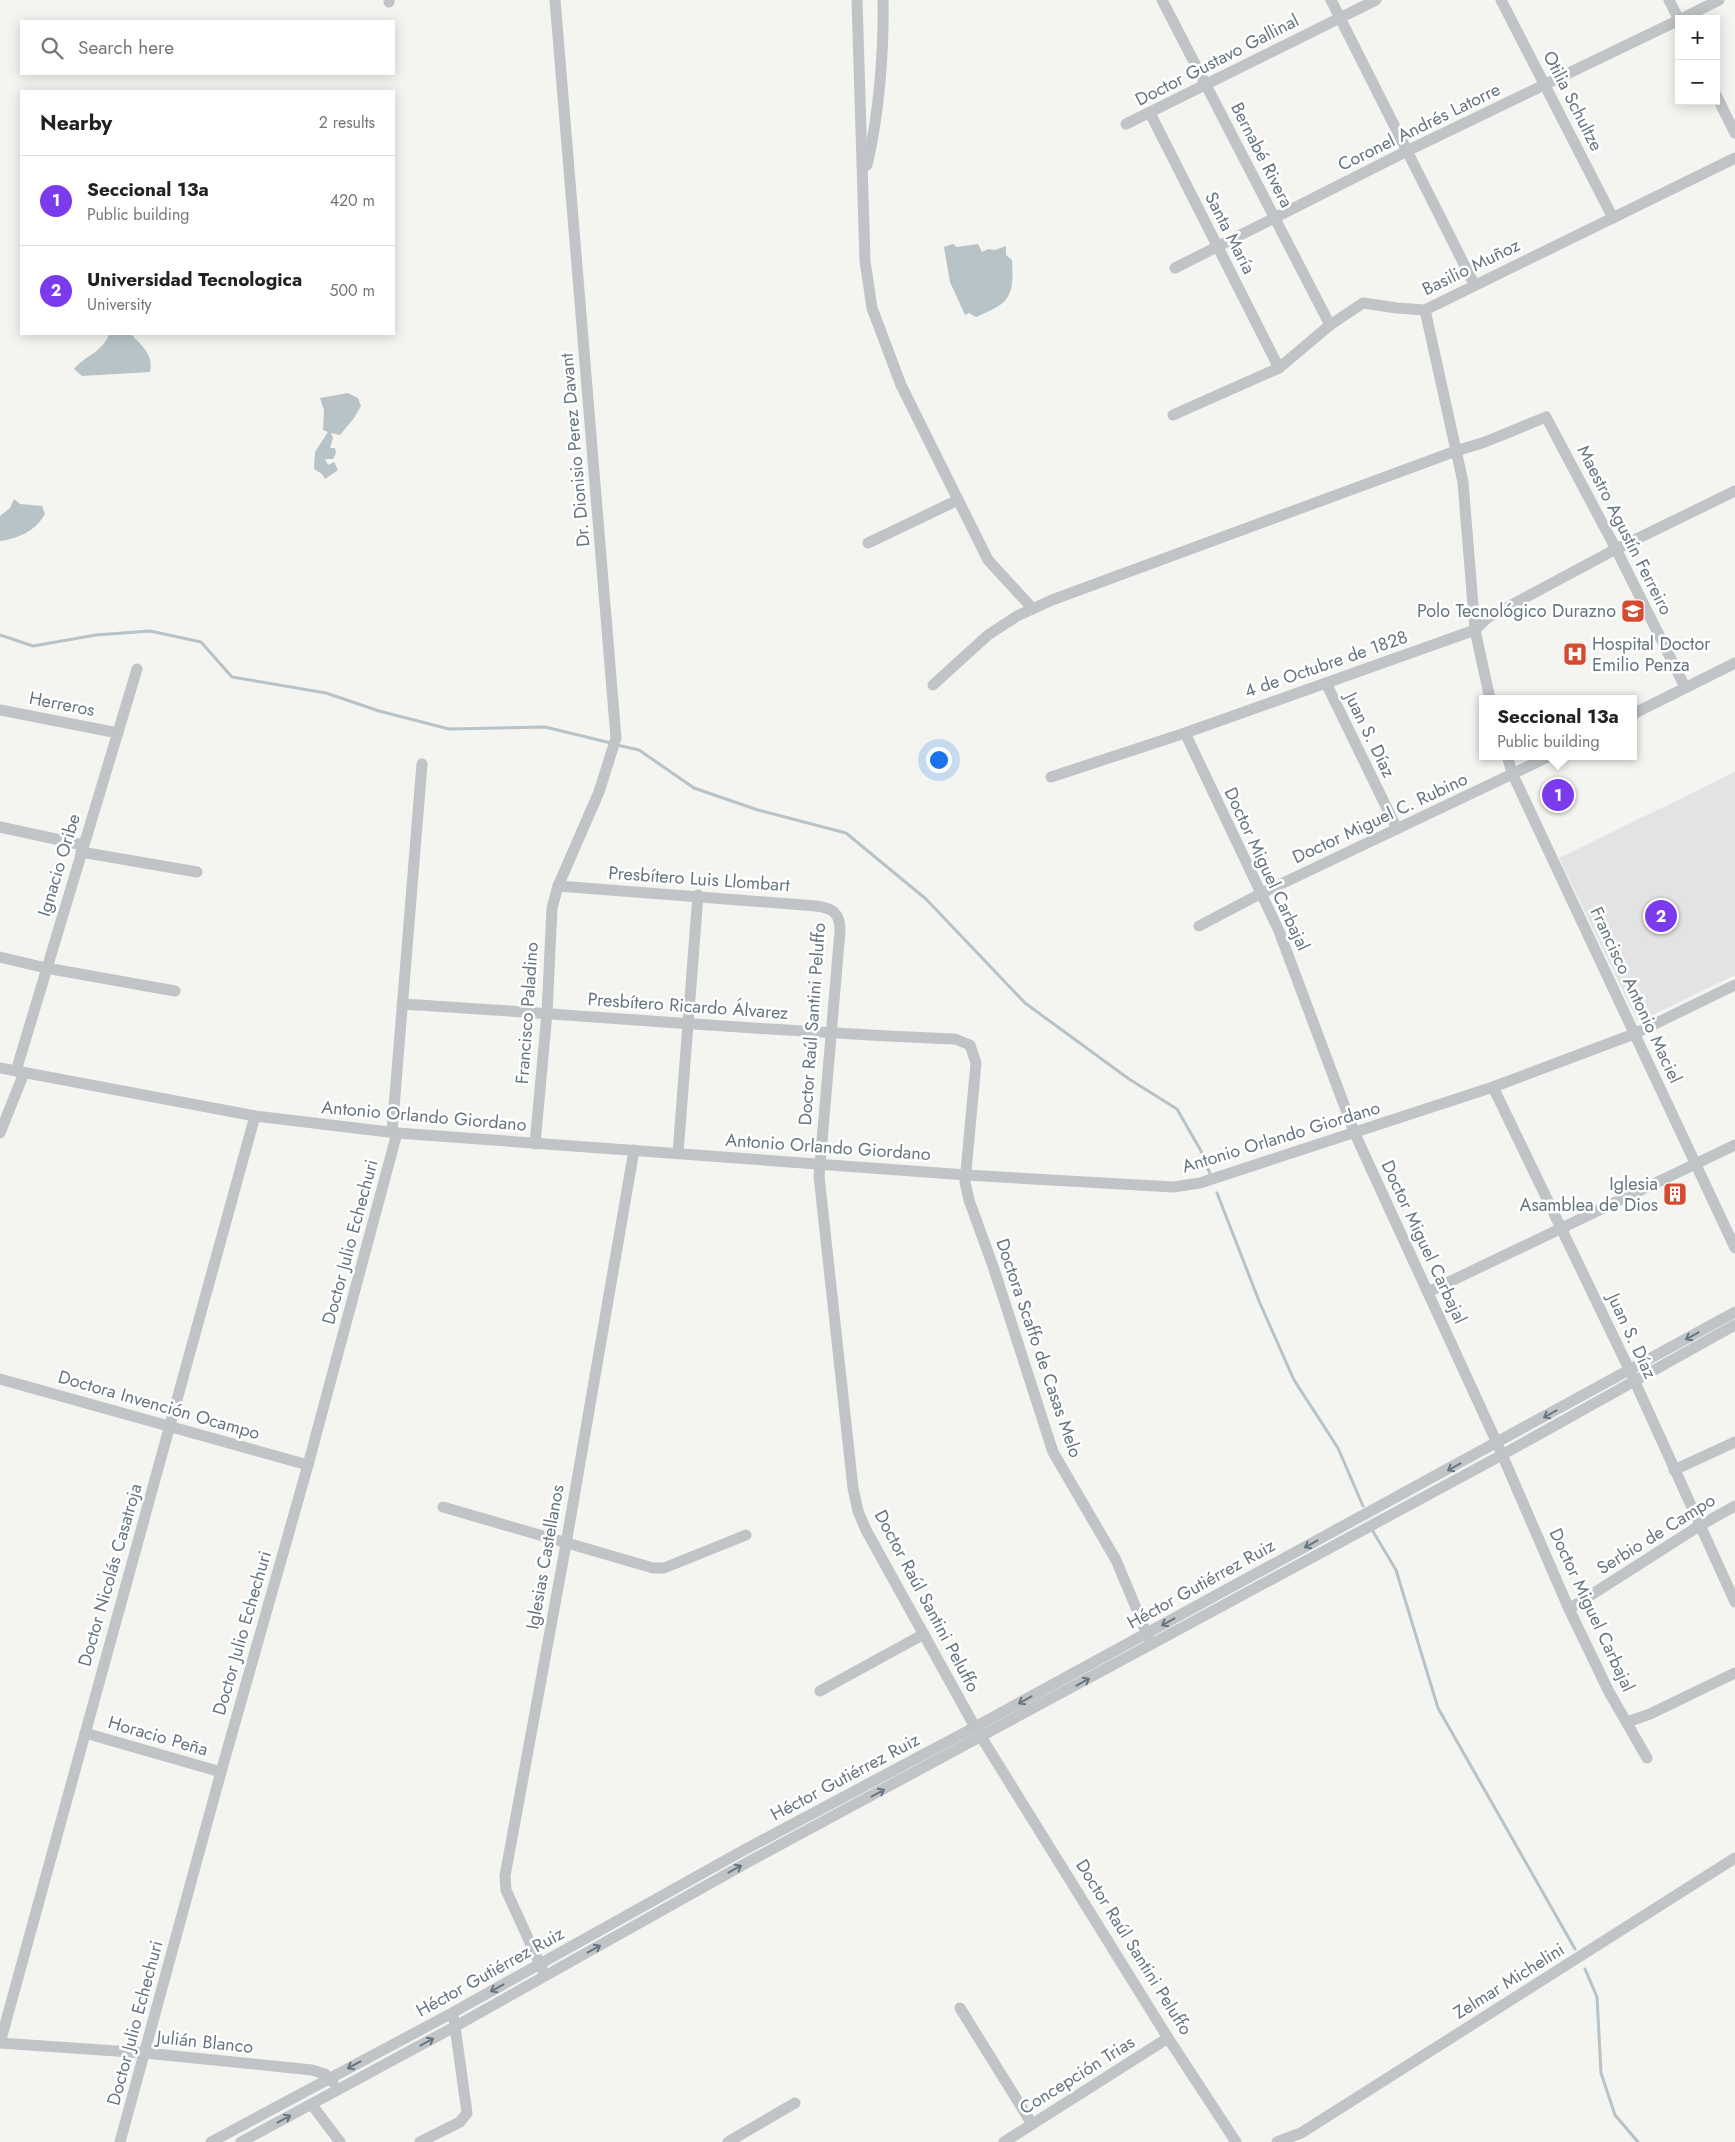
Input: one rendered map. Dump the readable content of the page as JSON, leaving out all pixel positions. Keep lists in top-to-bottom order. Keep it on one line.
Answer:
{"streets":{"street":["Doctor Gustavo Gallinal","Otilia Schultze","Coronel Andrés Latorre","Bernabé Rivera","Santa María","Basilio Muñoz","Dr. Dionisio Perez Davant","Maestro Agustín Ferreiro","4 de Octubre de 1828","Herreros","Juan S. Díaz","Doctor Miguel C. Rubino","Ignacio Oribe","Doctor Miguel Carbajal","Presbítero Luis Llombart","Francisco Antonio Maciel","Presbítero Ricardo Álvarez","Francisco Paladino","Doctor Raúl Santini Peluffo","Antonio Orlando Giordano","Doctor Julio Echechuri","Doctora Scaffo de Casas Melo","Doctora Invención Ocampo","Serbio de Campo","Iglesias Castellanos","Doctor Nicolás Casatroja","Héctor Gutiérrez Ruiz","Horacio Peña","Zelmar Michelini","Julián Blanco","Concepción Trias"]},"crossings":[["Doctor Gustavo Gallinal","Bernabé Rivera"],["Doctor Gustavo Gallinal","Santa María"],["Otilia Schultze","Coronel Andrés Latorre"],["Otilia Schultze","Basilio Muñoz"],["Coronel Andrés Latorre","Bernabé Rivera"],["Coronel Andrés Latorre","Santa María"],["Bernabé Rivera","Basilio Muñoz"],["Santa María","Basilio Muñoz"],["Dr. Dionisio Perez Davant","Presbítero Luis Llombart"],["Dr. Dionisio Perez Davant","Francisco Paladino"],["Maestro Agustín Ferreiro","4 de Octubre de 1828"],["4 de Octubre de 1828","Juan S. Díaz"],["4 de Octubre de 1828","Doctor Miguel Carbajal"],["Herreros","Ignacio Oribe"],["Juan S. Díaz","Doctor Miguel C. Rubino"],["Juan S. Díaz","Antonio Orlando Giordano"],["Juan S. Díaz","Serbio de Campo"],["Juan S. Díaz","Héctor Gutiérrez Ruiz"],["Doctor Miguel C. Rubino","Doctor Miguel Carbajal"],["Doctor Miguel C. Rubino","Francisco Antonio Maciel"],["Ignacio Oribe","Antonio Orlando Giordano"],["Doctor Miguel Carbajal","Antonio Orlando Giordano"],["Doctor Miguel Carbajal","Serbio de Campo"],["Doctor Miguel Carbajal","Héctor Gutiérrez Ruiz"],["Presbítero Luis Llombart","Francisco Paladino"],["Presbítero Luis Llombart","Doctor Raúl Santini Peluffo"],["Francisco Antonio Maciel","Antonio Orlando Giordano"],["Presbítero Ricardo Álvarez","Francisco Paladino"],["Presbítero Ricardo Álvarez","Doctor Raúl Santini Peluffo"],["Presbítero Ricardo Álvarez","Doctor Julio Echechuri"],["Presbítero Ricardo Álvarez","Doctora Scaffo de Casas Melo"],["Francisco Paladino","Antonio Orlando Giordano"],["Doctor Raúl Santini Peluffo","Antonio Orlando Giordano"],["Doctor Raúl Santini Peluffo","Héctor Gutiérrez Ruiz"],["Doctor Raúl Santini Peluffo","Concepción Trias"],["Antonio Orlando Giordano","Doctor Julio Echechuri"],["Antonio Orlando Giordano","Doctora Scaffo de Casas Melo"],["Antonio Orlando Giordano","Iglesias Castellanos"],["Antonio Orlando Giordano","Doctor Nicolás Casatroja"],["Doctor Julio Echechuri","Doctora Invención Ocampo"],["Doctor Julio Echechuri","Horacio Peña"],["Doctor Julio Echechuri","Julián Blanco"],["Doctora Scaffo de Casas Melo","Héctor Gutiérrez Ruiz"],["Doctora Invención Ocampo","Doctor Nicolás Casatroja"],["Iglesias Castellanos","Héctor Gutiérrez Ruiz"],["Doctor Nicolás Casatroja","Horacio Peña"],["Doctor Nicolás Casatroja","Julián Blanco"],["Héctor Gutiérrez Ruiz","Julián Blanco"]],"places":{"school or university":["Polo Tecnológico Durazno"],"hospital":["Hospital Doctor Emilio Penza"],"building":["Iglesia Asamblea de Dios"]},"page":{"map_buttons":["+","−"],"search":"Search here","heading":["Nearby","2 results"],"list":[{"mark":"1","name":"Seccional 13a","note":"Public building","value":"420 m"},{"mark":"2","name":"Universidad Tecnologica","note":"University","value":"500 m"}],"popup":["Seccional 13a","Public building"],"pins":["1","2"]}}
